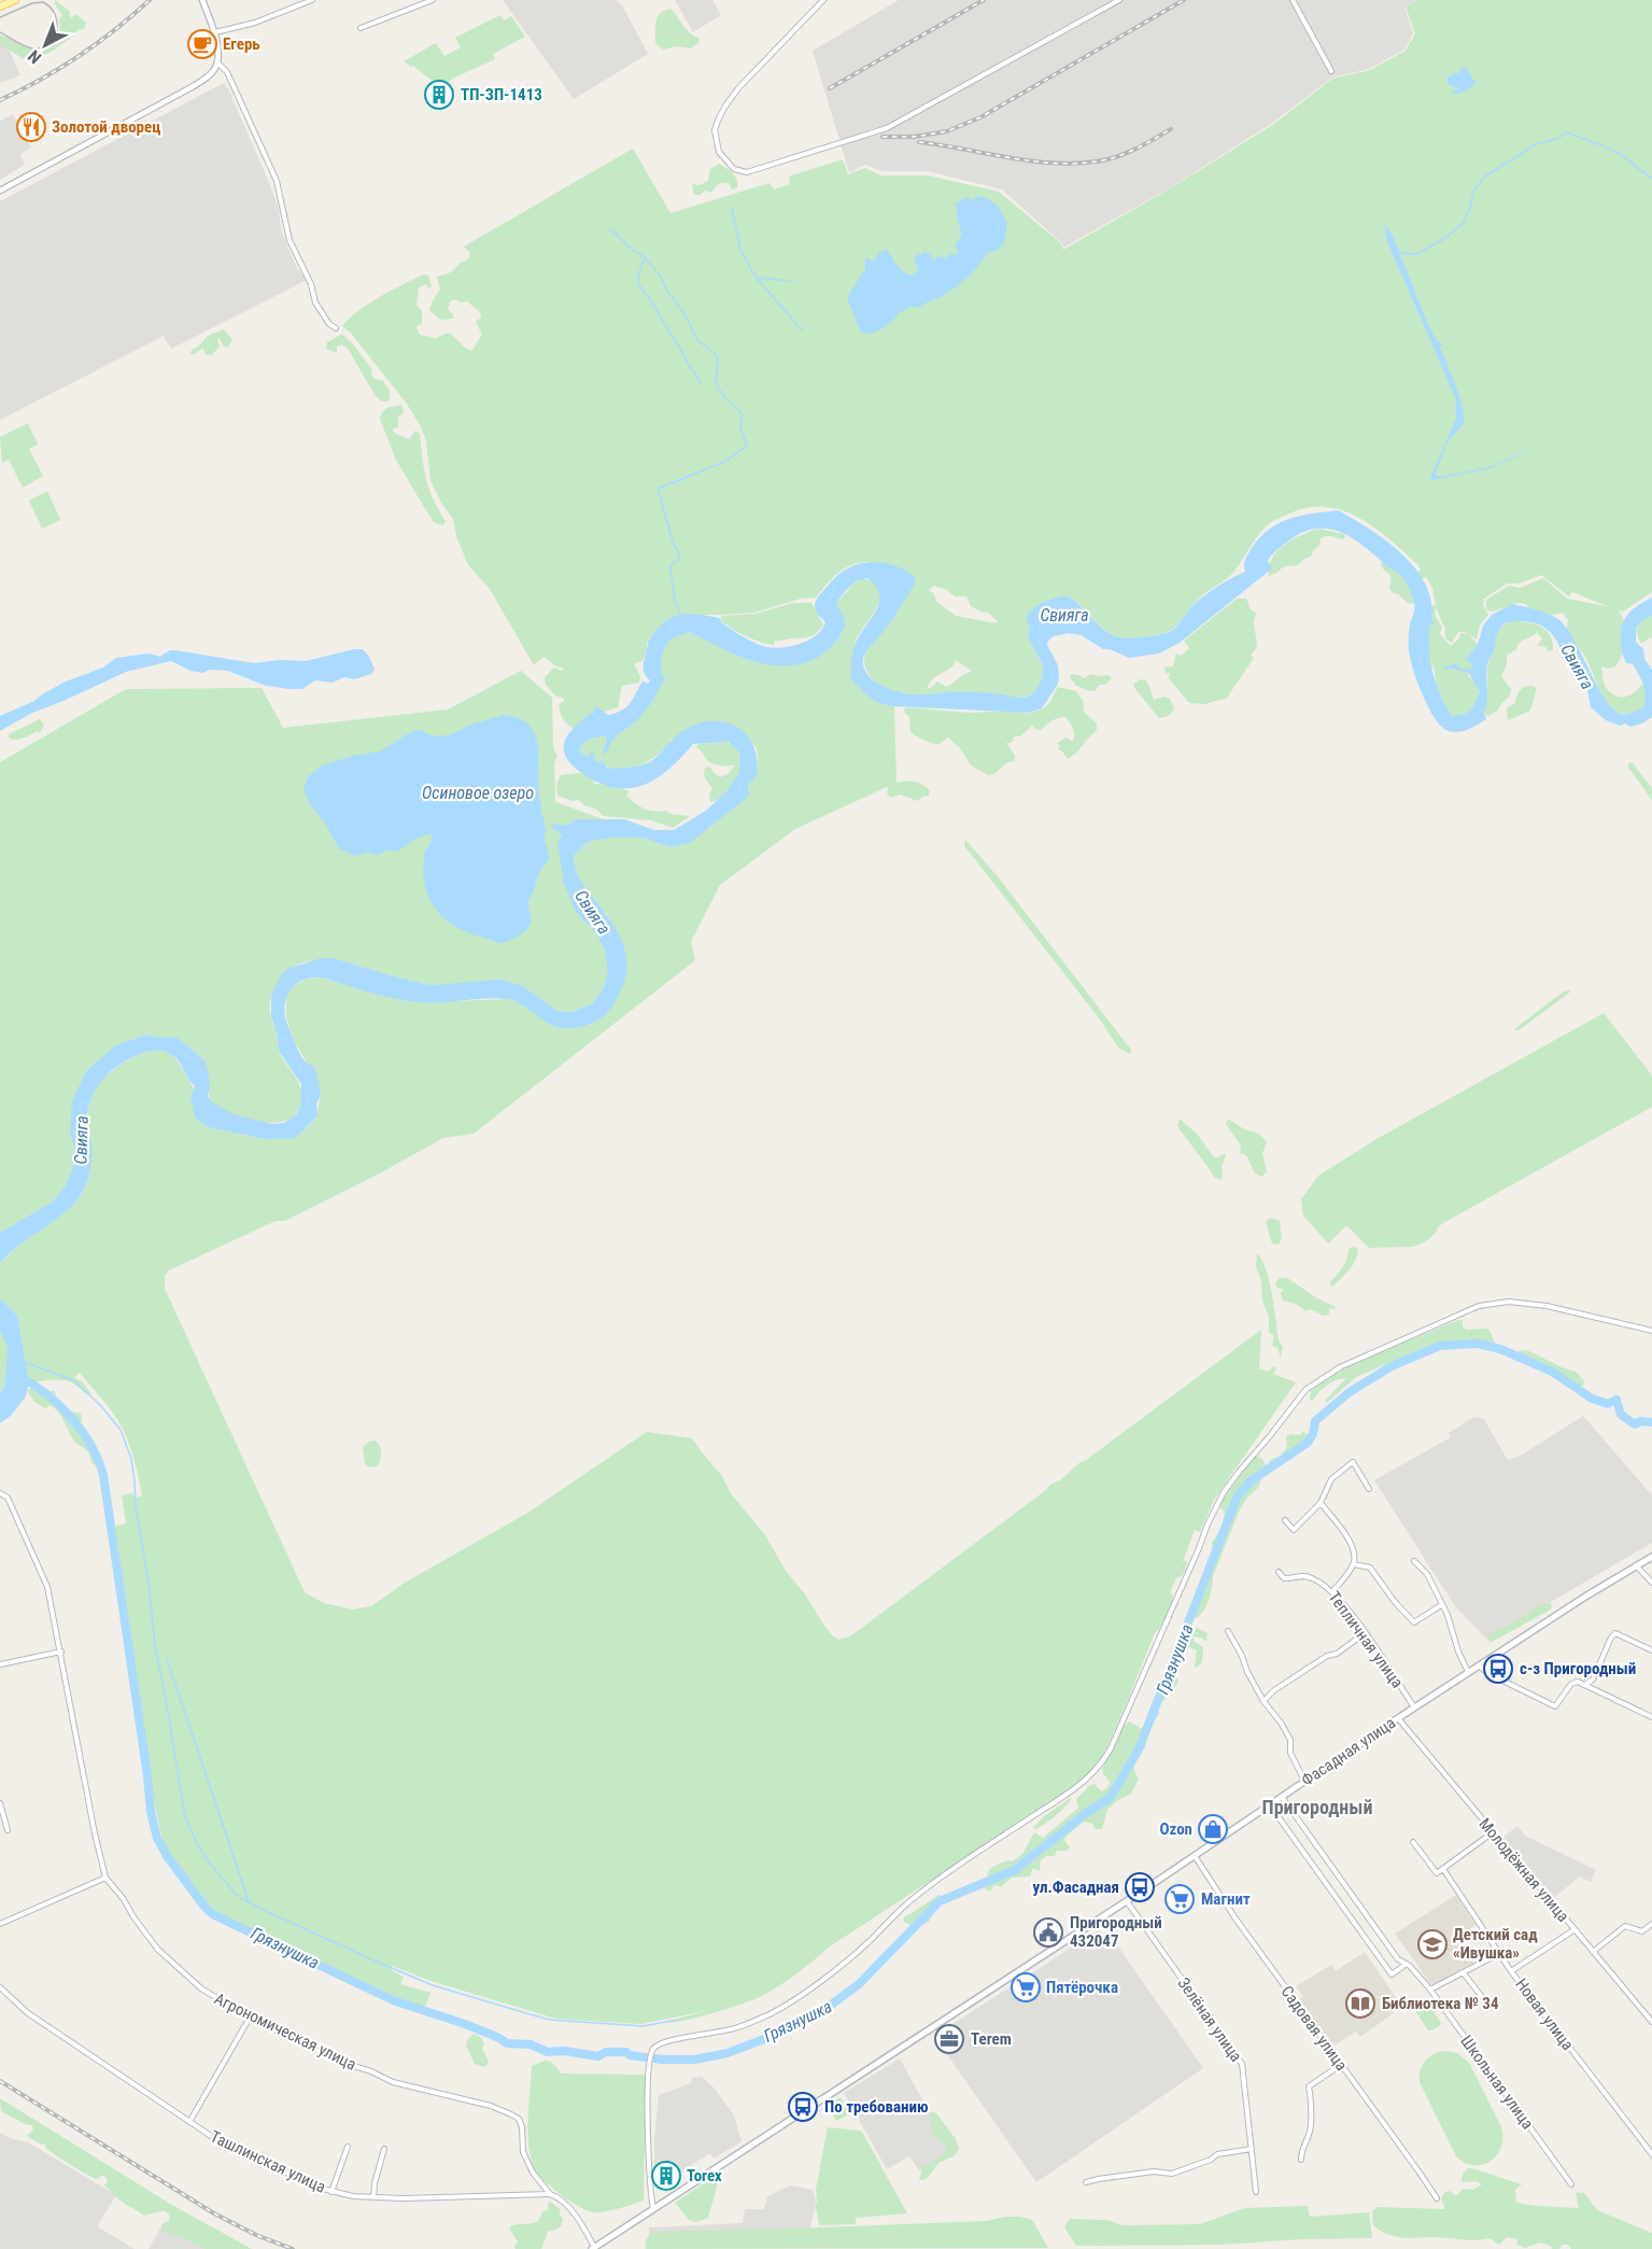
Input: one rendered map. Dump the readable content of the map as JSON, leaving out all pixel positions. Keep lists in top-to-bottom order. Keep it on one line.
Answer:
{"streets":{"main road":["Фасадная улица"],"street":["Тепличная улица","Молодёжная улица","Новая улица","Зелёная улица","Садовая улица","Агрономическая улица","Школьная улица","Ташлинская улица"]},"crossings":[["Тепличная улица","Фасадная улица"],["Фасадная улица","Молодёжная улица"],["Фасадная улица","Зелёная улица"],["Фасадная улица","Садовая улица"],["Фасадная улица","Школьная улица"],["Агрономическая улица","Ташлинская улица"]],"districts":["Пригородный"],"water":["Свияга","Осиновое озеро","Грязнушка"],"places":{"cafe":["Егерь"],"building":["ТП-ЗП-1413","Torex"],"restaurant":["Золотой дворец"],"bus stop":["с-з Пригородный","ул.Фасадная","По требованию"],"shop":["Ozon"],"supermarket":["Магнит","Пятёрочка"],"public building":["Пригородный 432047"],"school or university":["Детский сад «Ивушка»"],"library":["Библиотека № 34"],"office":["Terem"]},"north":"bottom left"}
